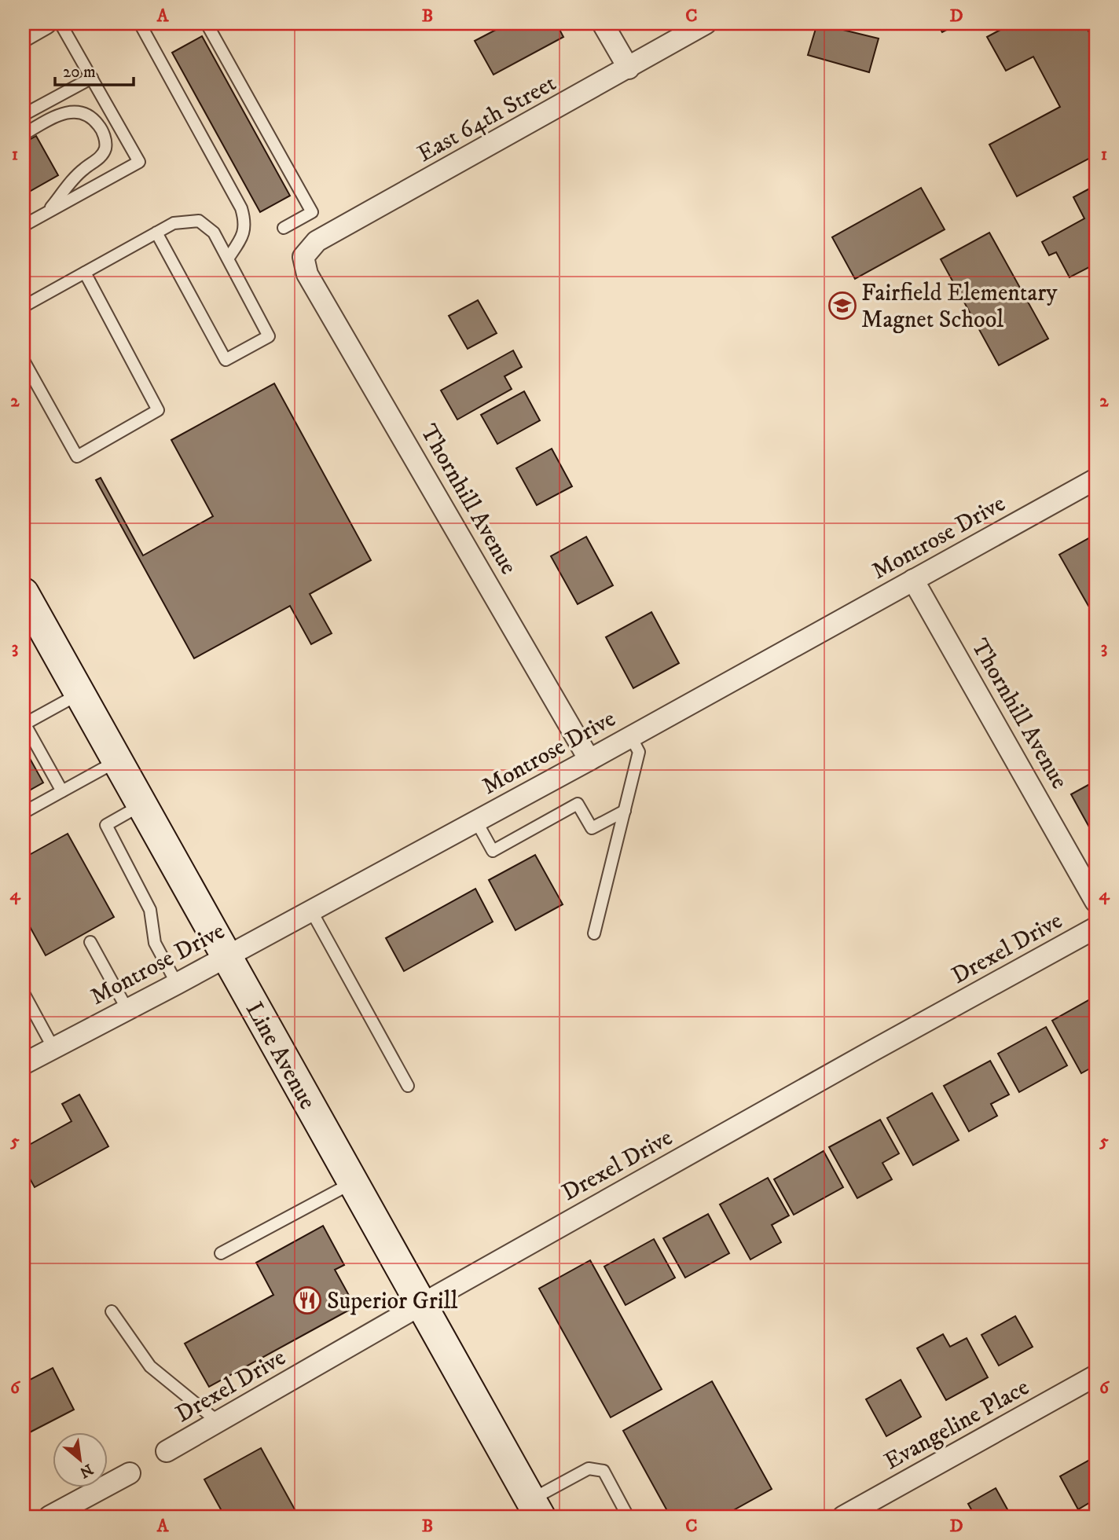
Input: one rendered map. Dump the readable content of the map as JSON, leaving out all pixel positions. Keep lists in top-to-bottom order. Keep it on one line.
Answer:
{"streets":{"main road":["Line Avenue"],"street":["East 64th Street","Thornhill Avenue","Montrose Drive","Drexel Drive","Evangeline Place"]},"crossings":[["East 64th Street","Thornhill Avenue"],["Thornhill Avenue","Montrose Drive"],["Montrose Drive","Line Avenue"],["Drexel Drive","Line Avenue"]],"places":{"school or university":["Fairfield Elementary Magnet School"],"restaurant":["Superior Grill"]},"scale_bar":"20 m","north":"bottom right","grid":{"columns":["A","B","C","D"],"rows":["1","2","3","4","5","6"]}}
